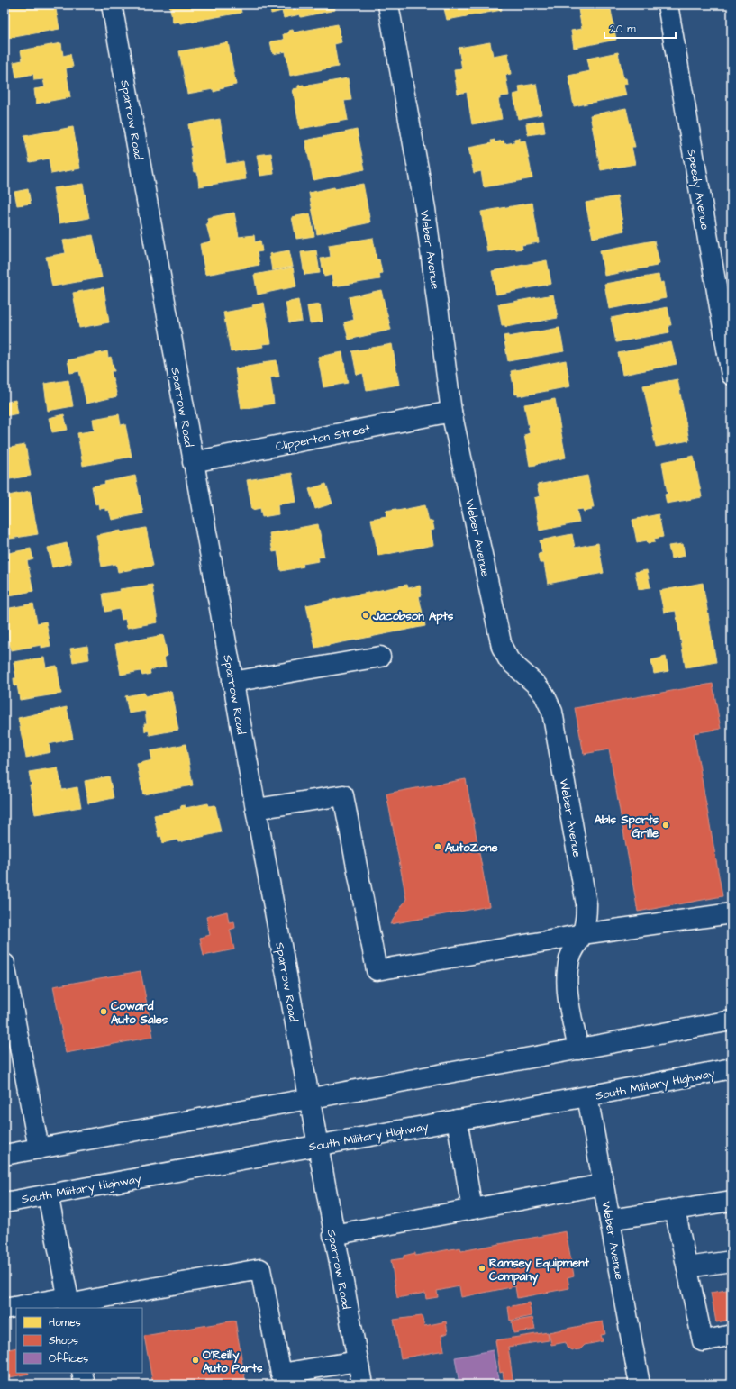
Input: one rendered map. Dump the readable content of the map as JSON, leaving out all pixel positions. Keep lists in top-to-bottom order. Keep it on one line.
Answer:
{"streets":{"street":["Sparrow Road","Speedy Avenue","Weber Avenue","Clipperton Street","South Military Highway"]},"crossings":[["Sparrow Road","Clipperton Street"],["Sparrow Road","South Military Highway"],["Weber Avenue","Clipperton Street"],["Weber Avenue","South Military Highway"]],"places":["Jacobson Apts","Abls Sports Grille","AutoZone","Coward Auto Sales","Ramsey Equipment Company","O'Reilly Auto Parts"],"legend":["Homes","Shops","Offices"],"scale_bar":"20 m"}
